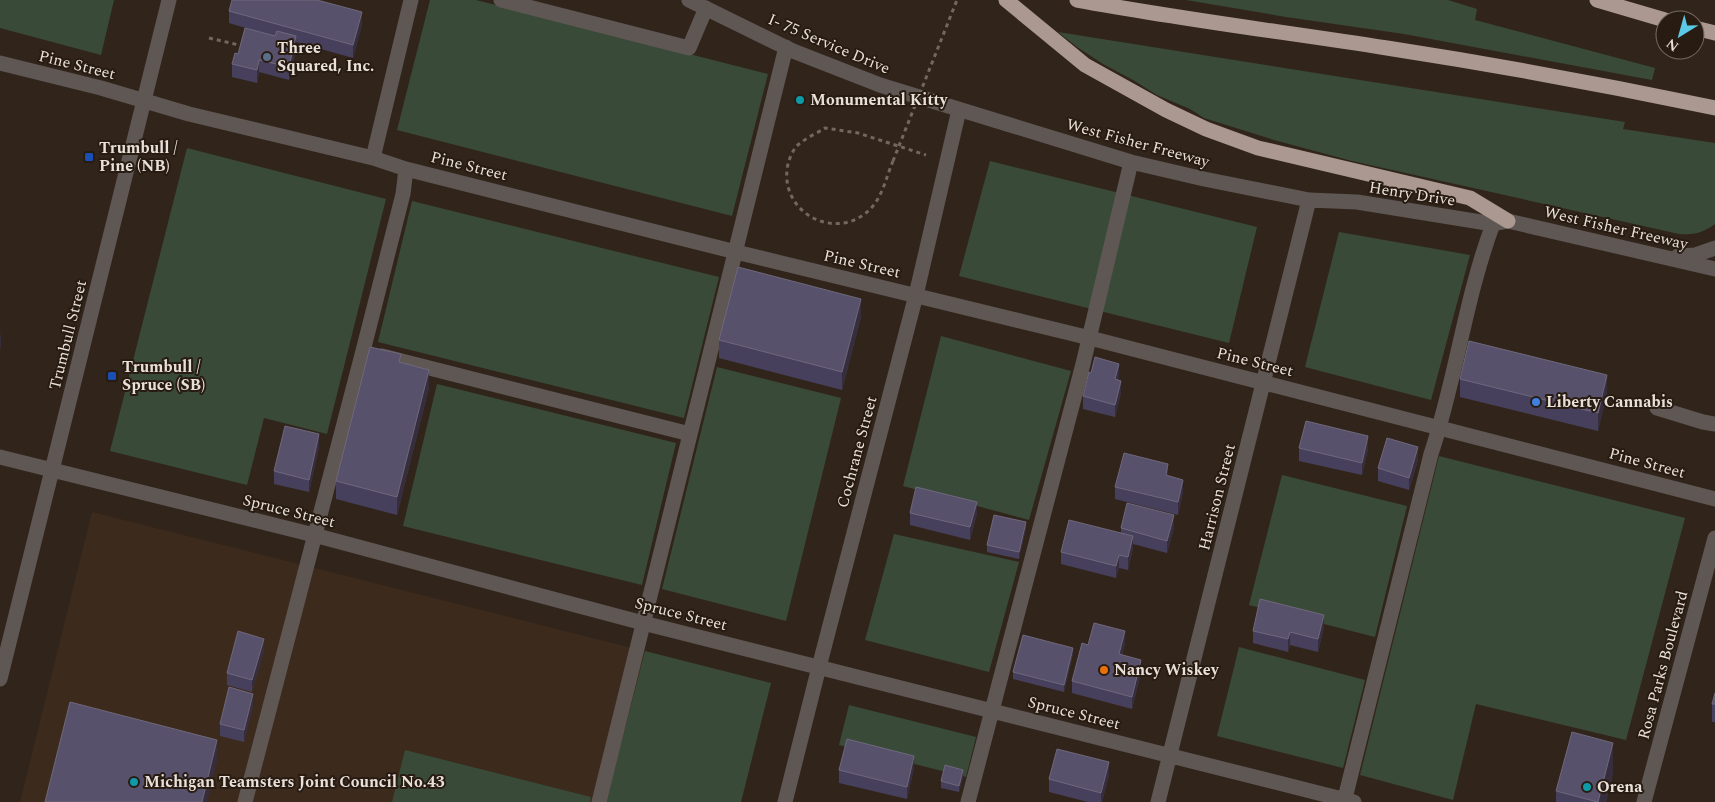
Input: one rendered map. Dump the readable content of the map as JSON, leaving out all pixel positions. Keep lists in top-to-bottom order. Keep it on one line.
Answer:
{"streets":{"street":["I- 75 Service Drive","Pine Street","West Fisher Freeway","Henry Drive","Trumbull Street","Cochrane Street","Harrison Street","Spruce Street","Rosa Parks Boulevard"]},"crossings":[["I- 75 Service Drive","West Fisher Freeway"],["I- 75 Service Drive","Cochrane Street"],["Pine Street","Trumbull Street"],["Pine Street","Cochrane Street"],["Pine Street","Harrison Street"],["West Fisher Freeway","Henry Drive"],["West Fisher Freeway","Cochrane Street"],["West Fisher Freeway","Harrison Street"],["Henry Drive","Harrison Street"],["Trumbull Street","Spruce Street"],["Cochrane Street","Spruce Street"],["Harrison Street","Spruce Street"]],"places":{"other":["Three Squared, Inc.","Monumental Kitty","Liberty Cannabis","Nancy Wiskey","Michigan Teamsters Joint Council No.43","Orena"],"transit":["Trumbull / Pine (NB)","Trumbull / Spruce (SB)"]},"north":"bottom left"}
